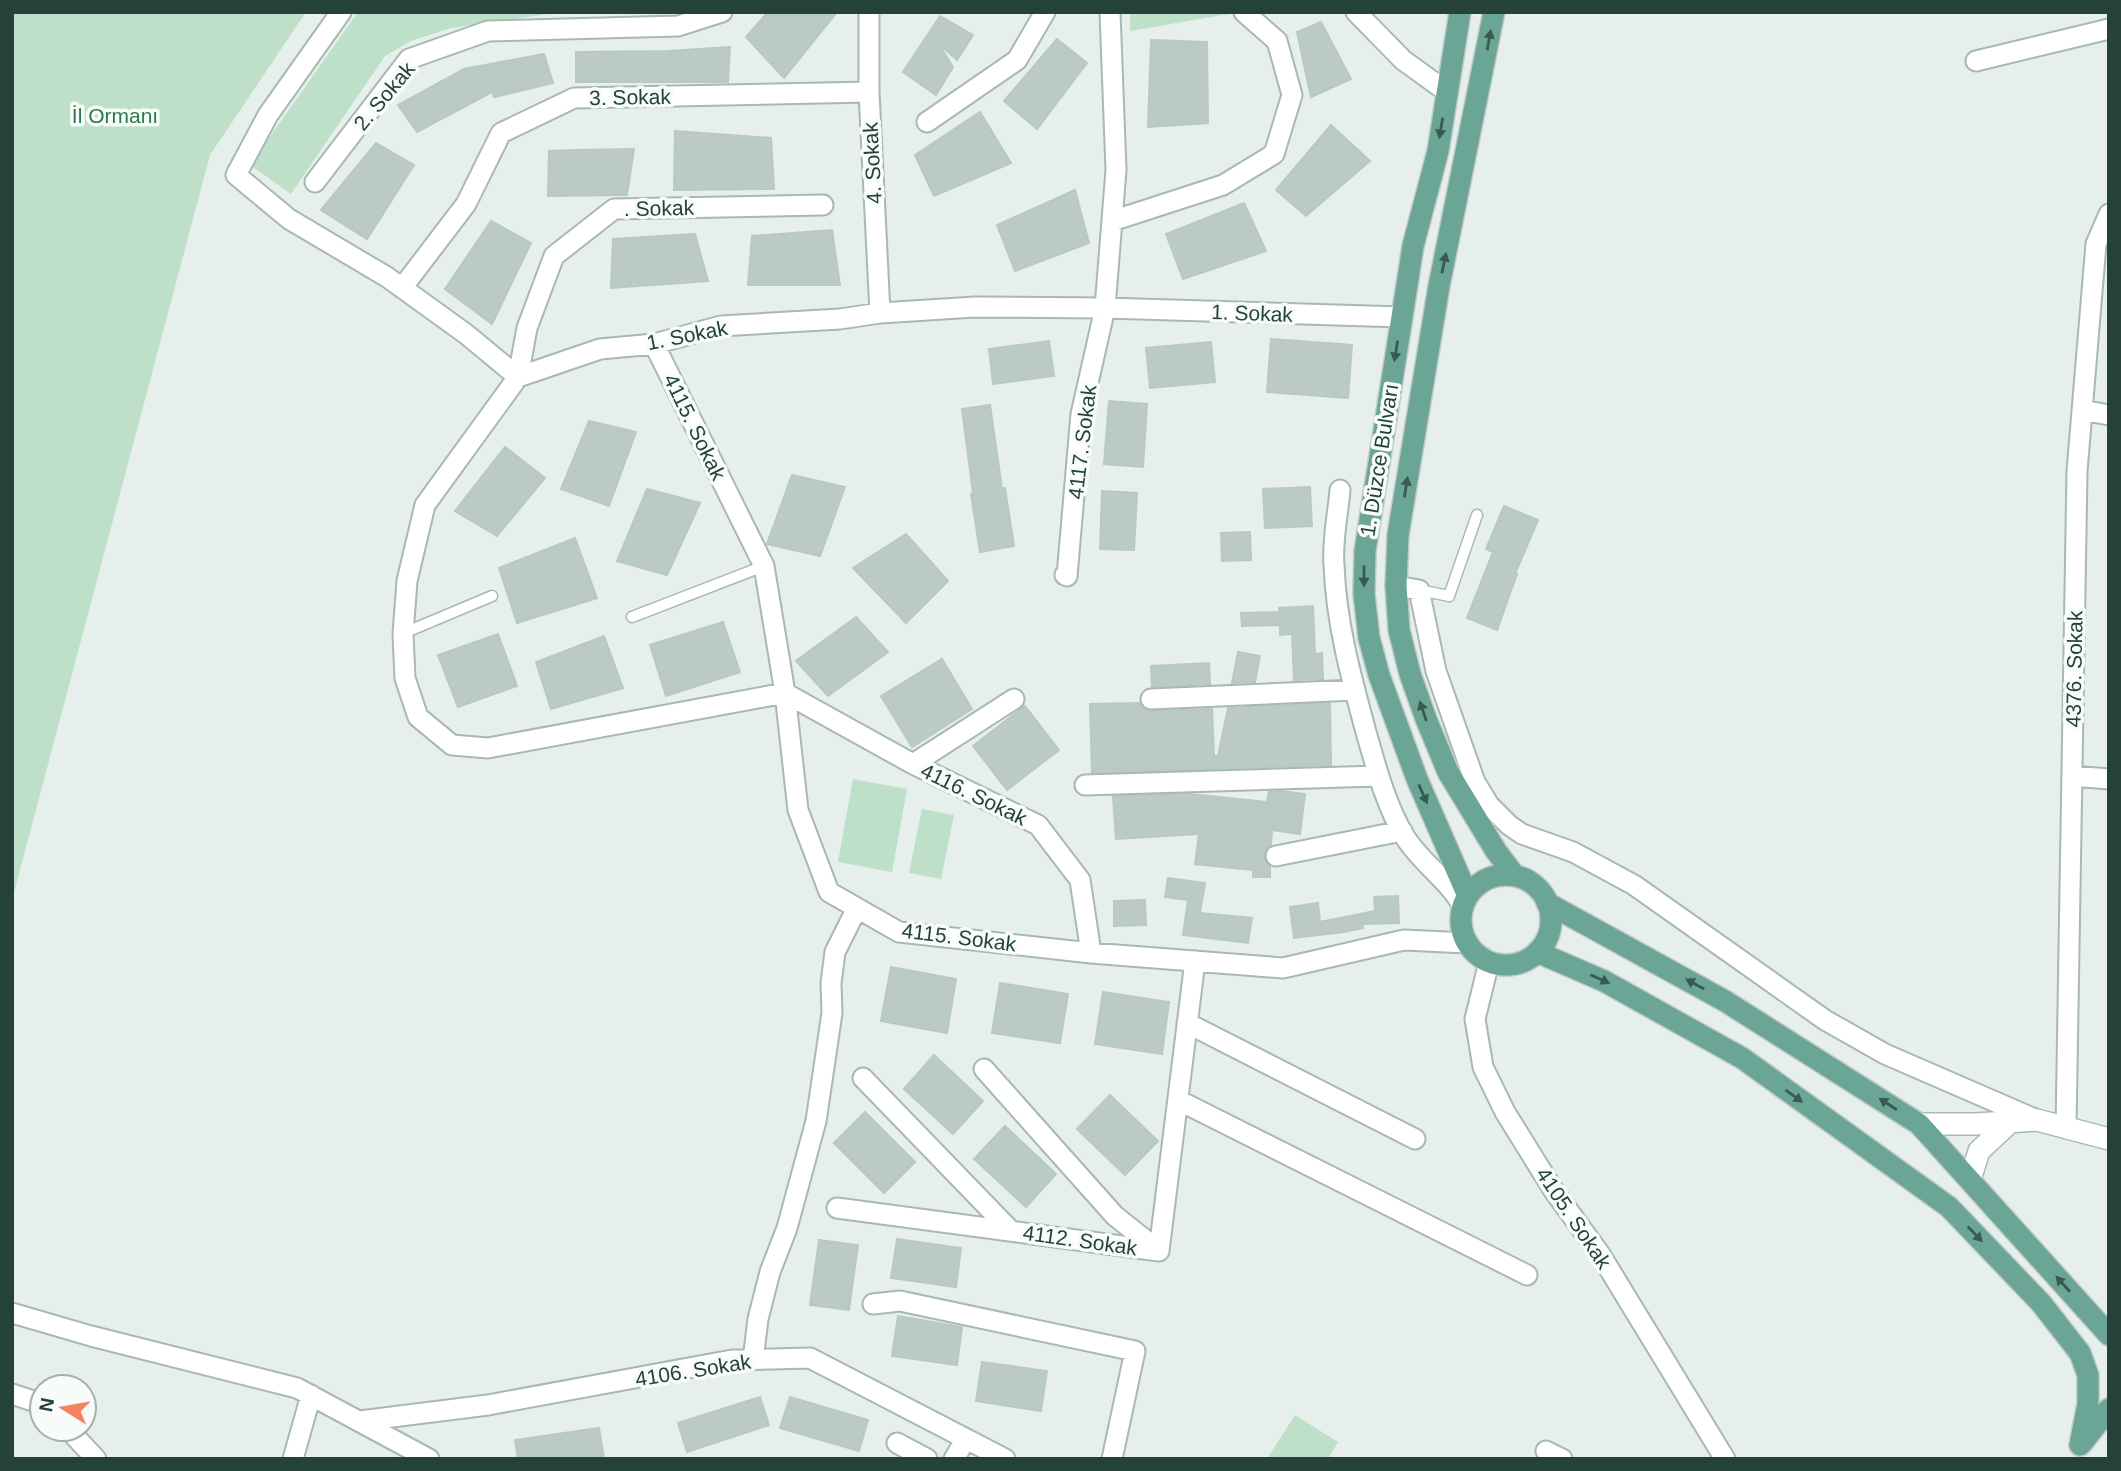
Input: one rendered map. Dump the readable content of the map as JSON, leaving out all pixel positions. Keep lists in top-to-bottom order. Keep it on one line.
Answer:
{"streets":{"main road":["1. Düzce Bulvarı"],"street":["2. Sokak","3. Sokak","4. Sokak",". Sokak","1. Sokak","4115. Sokak","4117. Sokak","4376. Sokak","4116. Sokak","4105. Sokak","4112. Sokak","4106. Sokak"]},"crossings":[["3. Sokak","4. Sokak"],["4. Sokak","1. Sokak"],[". Sokak","1. Sokak"],["1. Sokak","4115. Sokak"],["1. Sokak","4117. Sokak"],["1. Sokak","1. Düzce Bulvarı"],["4115. Sokak","1. Düzce Bulvarı"],["4115. Sokak","4116. Sokak"],["4115. Sokak","4105. Sokak"],["4115. Sokak","4112. Sokak"],["1. Düzce Bulvarı","4105. Sokak"]],"parks":["İl Ormanı"],"north":"left"}
